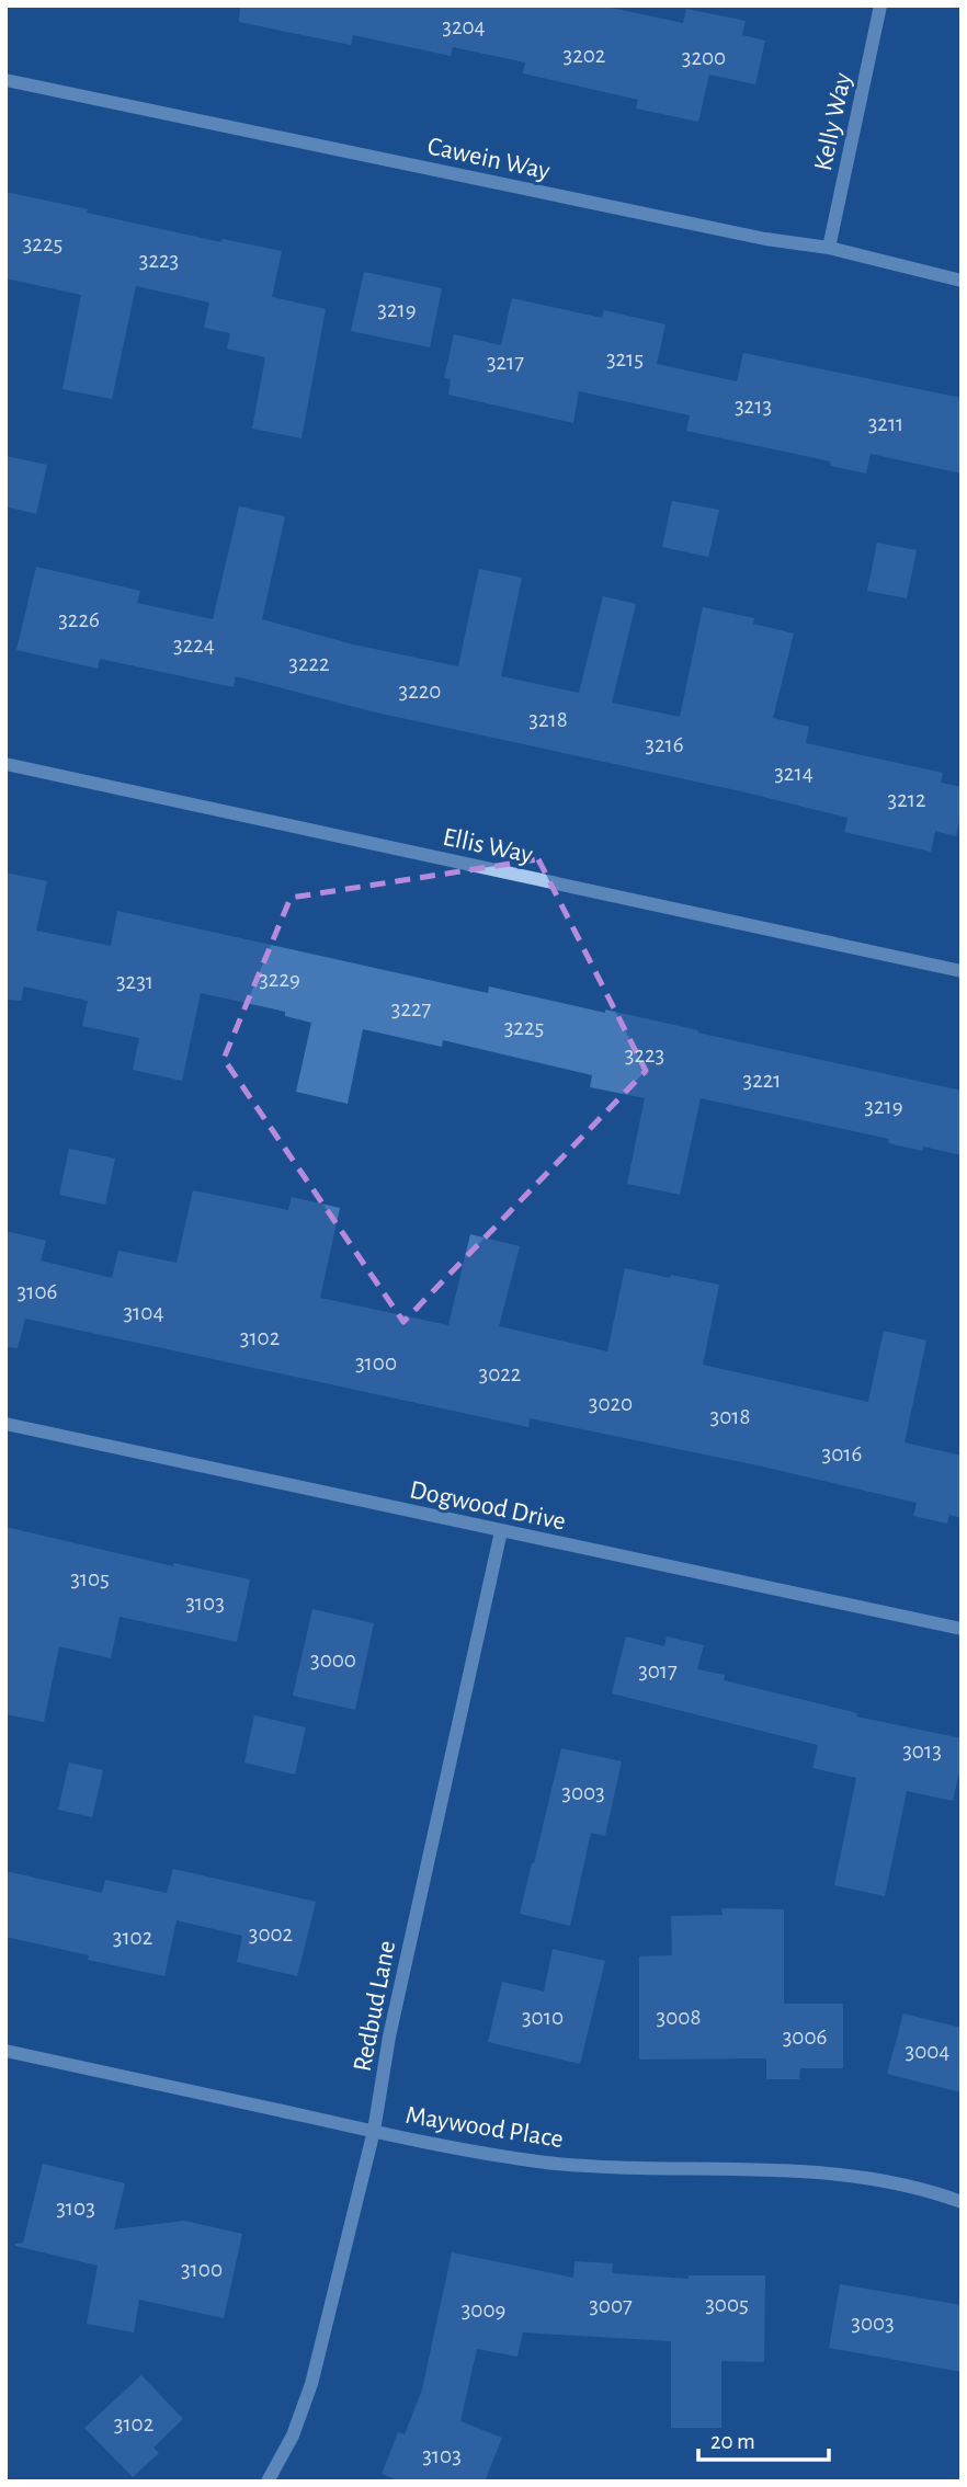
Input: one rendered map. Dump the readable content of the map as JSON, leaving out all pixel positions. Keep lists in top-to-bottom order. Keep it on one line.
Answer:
{"streets":{"street":["Kelly Way","Cawein Way","Ellis Way","Dogwood Drive","Redbud Lane","Maywood Place"]},"crossings":[["Kelly Way","Cawein Way"],["Dogwood Drive","Redbud Lane"],["Redbud Lane","Maywood Place"]],"house_numbers":["3204","3202","3200","3225","3223","3219","3215","3217","3213","3211","3226","3224","3222","3220","3218","3216","3214","3212","3229","3231","3227","3225","3223","3221","3219","3106","3104","3102","3100","3022","3020","3018","3016","3105","3103","3000","3017","3013","3003","3002","3102","3010","3008","3006","3004","3103","3100","3005","3007","3009","3003","3102","3103"],"scale_bar":"20 m"}
